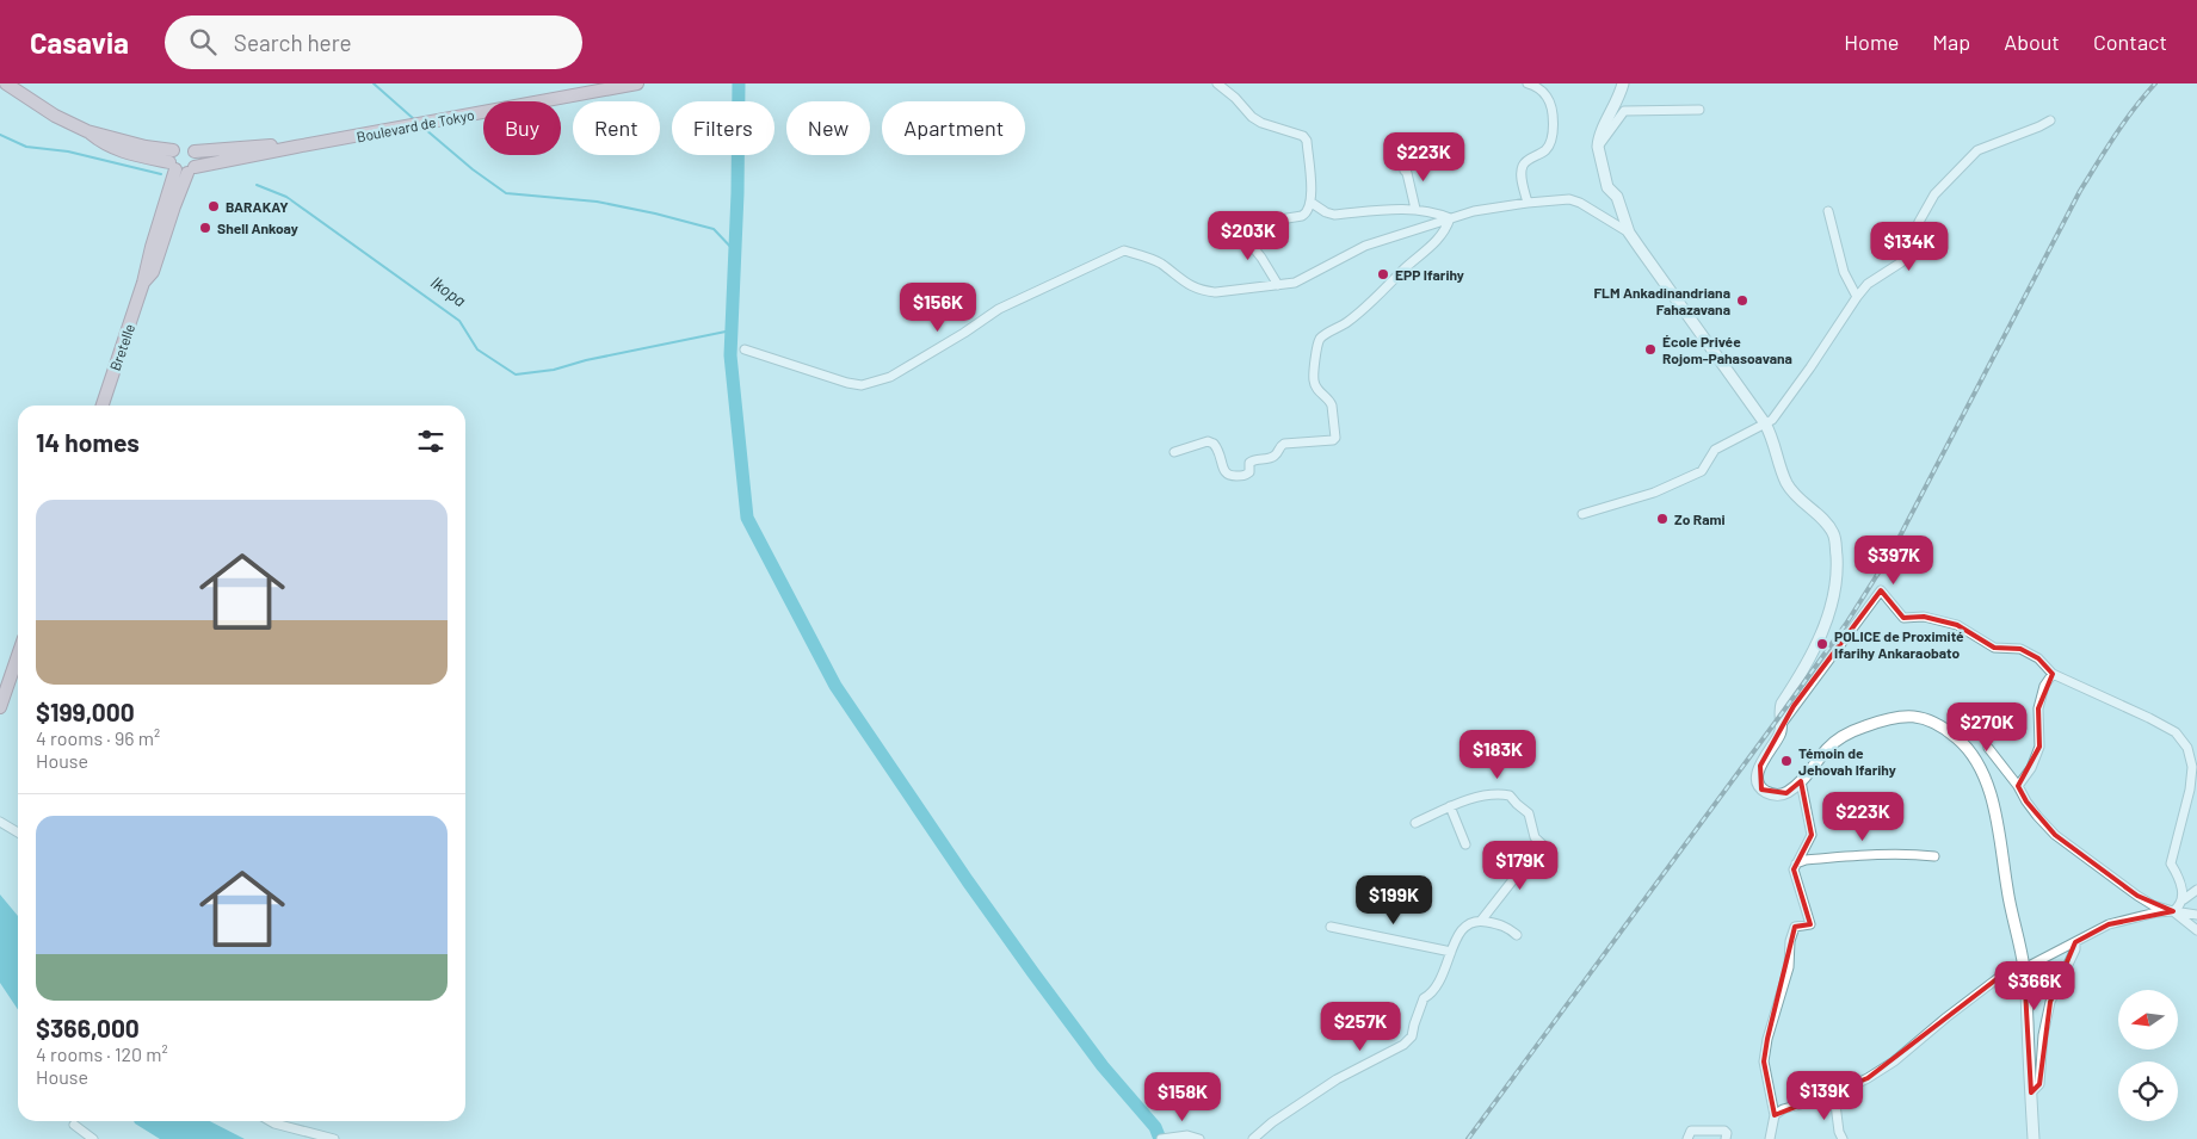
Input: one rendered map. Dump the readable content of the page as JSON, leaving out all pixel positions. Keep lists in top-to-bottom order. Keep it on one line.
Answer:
{"streets":{"main road":["Boulevard de Tokyo","Bretelle"]},"crossings":[["Boulevard de Tokyo","Bretelle"]],"water":["Ikopa"],"places":["BARAKAY","Shell Ankoay","EPP Ifarihy","FLM Ankadinandriana Fahazavana","École Privée Rojom-Pahasoavana","Zo Rami","POLICE de Proximité Ifarihy Ankaraobato","Témoin de Jehovah Ifarihy"],"north":"left","page":{"header":"Casavia","search":"Search here","nav":["Home","Map","About","Contact"],"chip":["Buy","Rent","Filters","New","Apartment"],"price":["$223K","$203K","$134K","$156K","$397K","$270K","$183K","$223K","$179K","$199K","$366K","$257K","$139K","$158K"],"heading":"14 homes","list":[{"name":"$199,000","note":"4 rooms · 96 m² · House"},{"name":"$366,000","note":"4 rooms · 120 m² · House"}]}}
